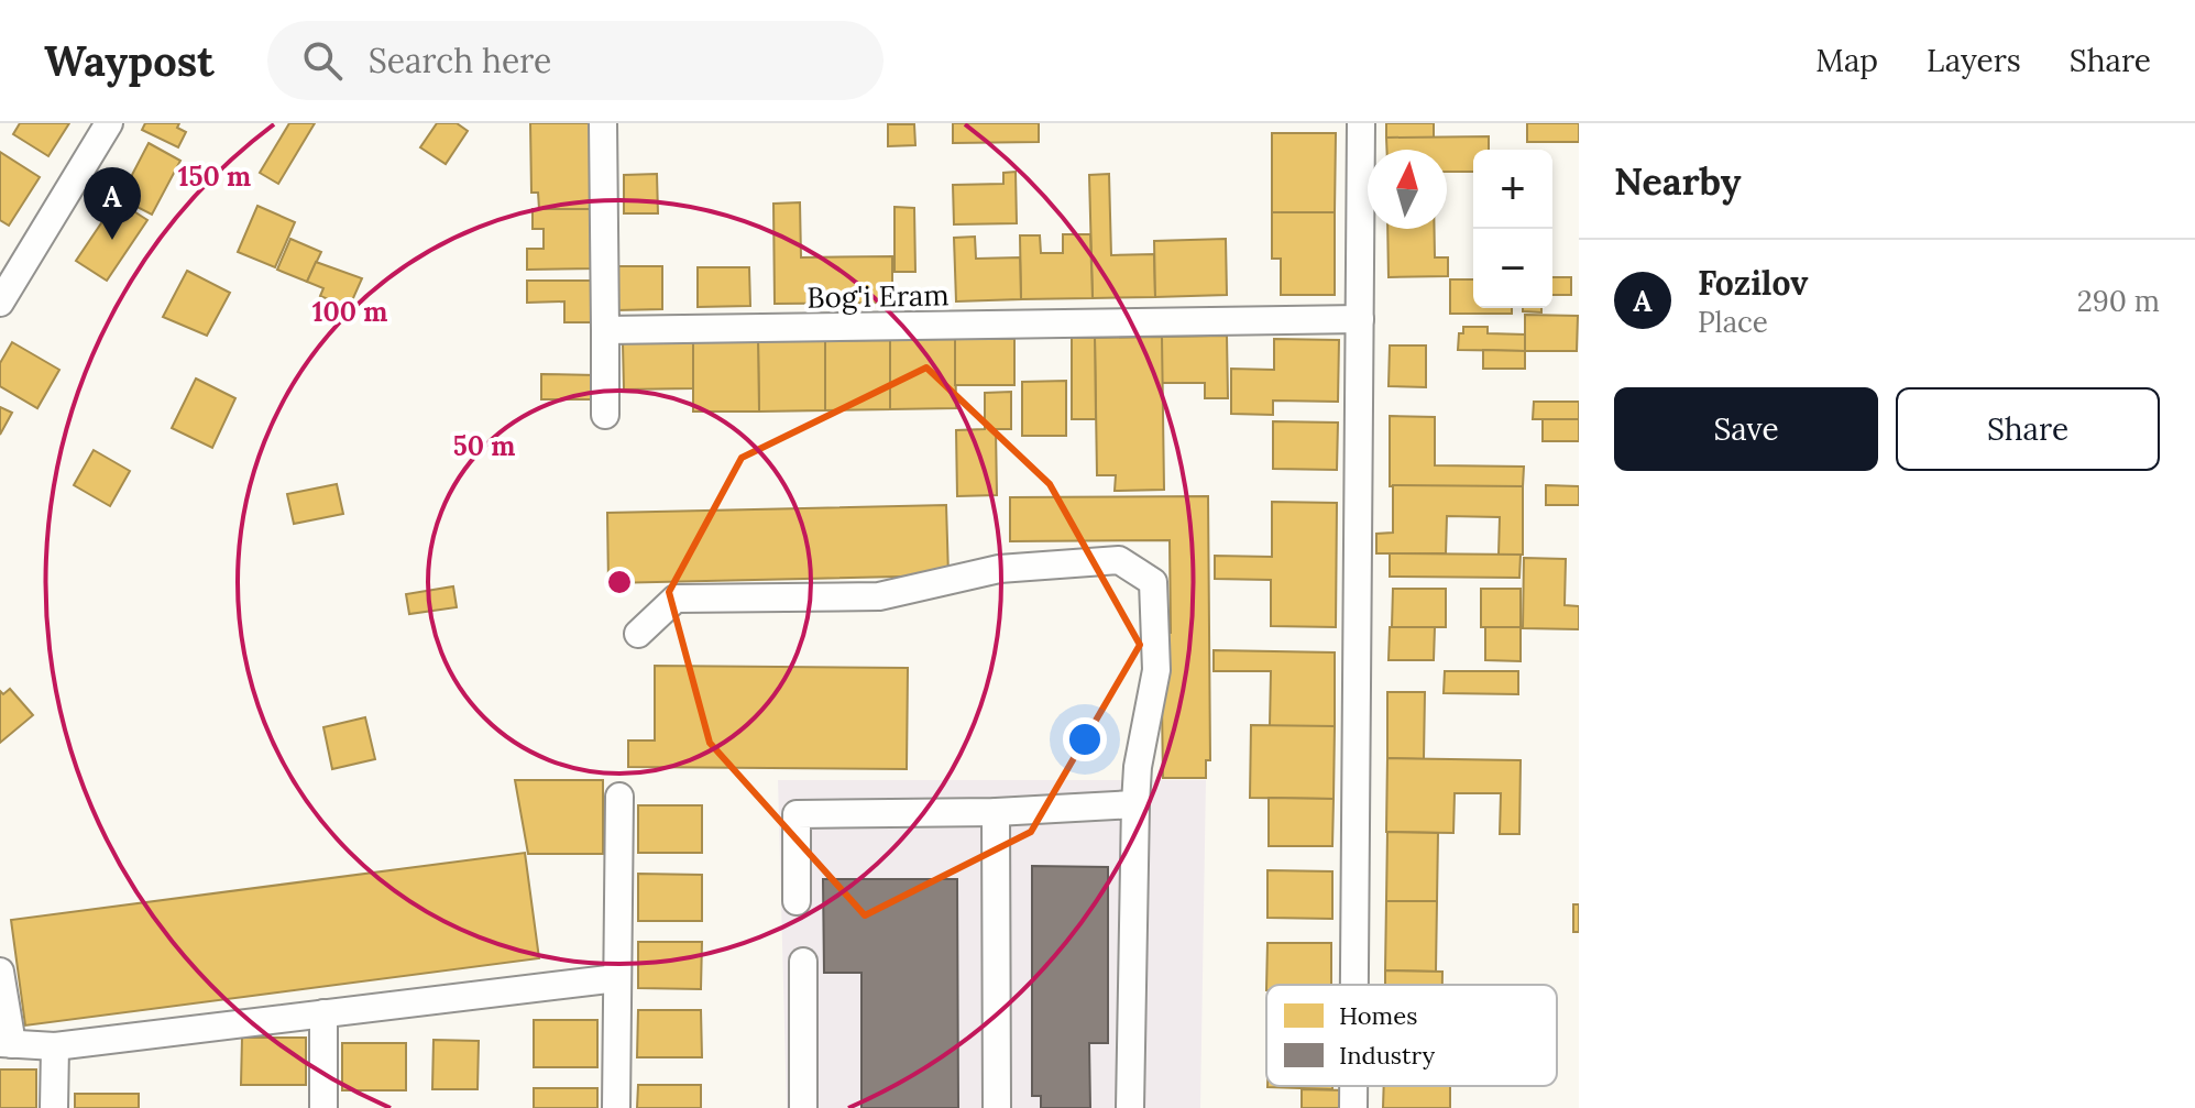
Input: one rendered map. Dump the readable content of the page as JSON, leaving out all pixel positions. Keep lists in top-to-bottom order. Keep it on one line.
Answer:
{"streets":{"street":["Bog'i Eram"]},"legend":["Homes","Industry"],"north":"top","page":{"header":"Waypost","search":"Search here","nav":["Map","Layers","Share"],"heading":"Nearby","map_buttons":["+","−"],"pins":"A","list":[{"mark":"A","name":"Fozilov","note":"Place","value":"290 m"}],"buttons":["Save","Share"]},"rings":["150 m","100 m","50 m"]}
